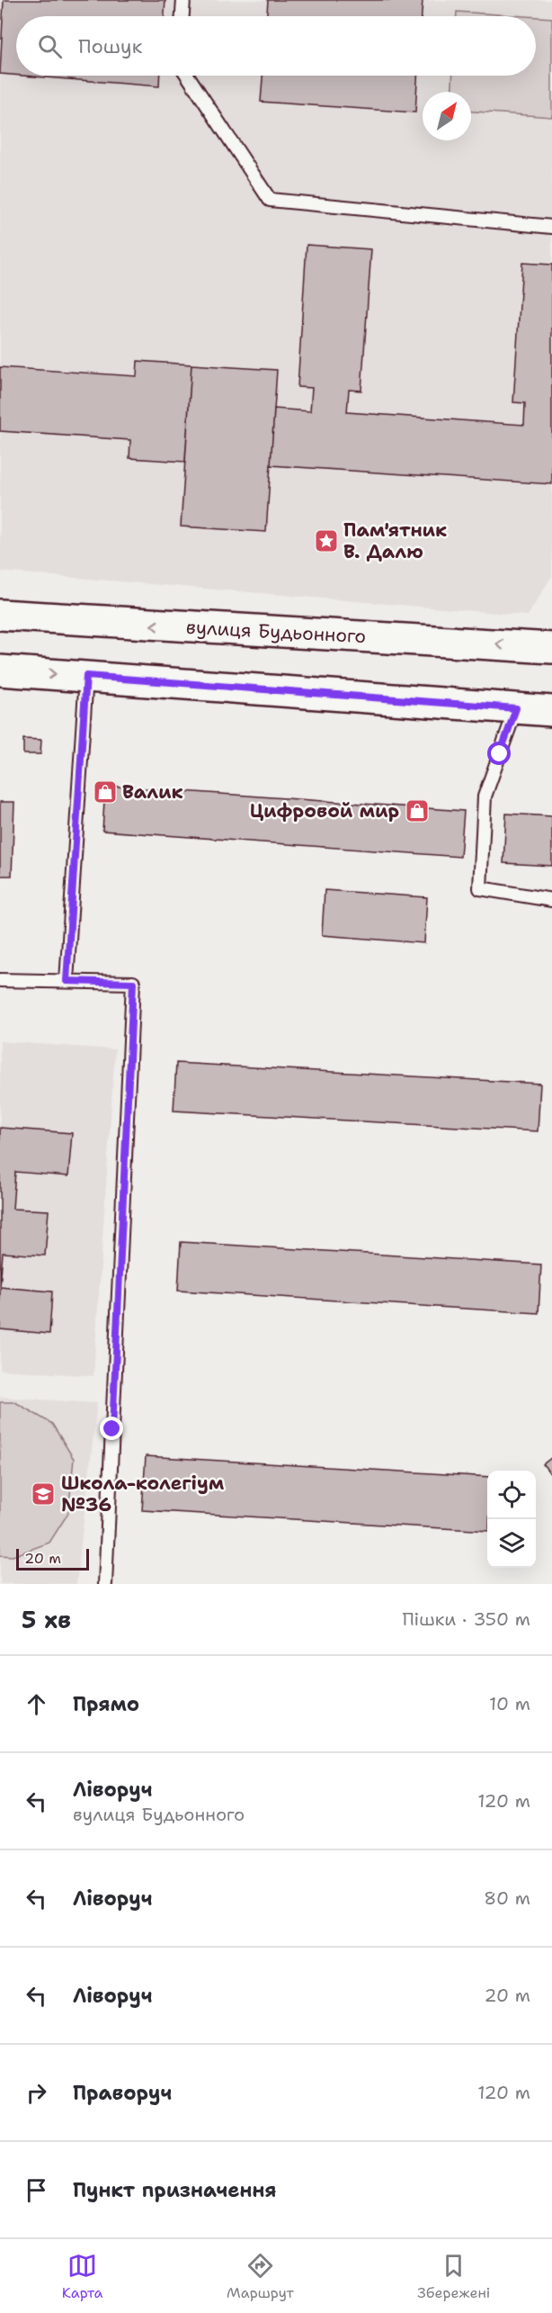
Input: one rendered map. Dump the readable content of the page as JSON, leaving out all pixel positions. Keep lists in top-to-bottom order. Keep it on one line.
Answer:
{"streets":{"main road":["вулиця Будьонного"]},"places":{"place":["Пам'ятник В. Далю"],"shop":["Валик","Цифровой мир"],"school or university":["Школа-колегіум №36"]},"scale_bar":"20 m","north":"top right","page":{"search":"Пошук","scale":"20 m","heading":["5 хв","Пішки · 350 m"],"list":[["Прямо","10 m"],["Ліворуч","вулиця Будьонного","120 m"],["Ліворуч","80 m"],["Ліворуч","20 m"],["Праворуч","120 m"],"Пункт призначення"],"nav":["Карта","Маршрут","Збережені"]}}
